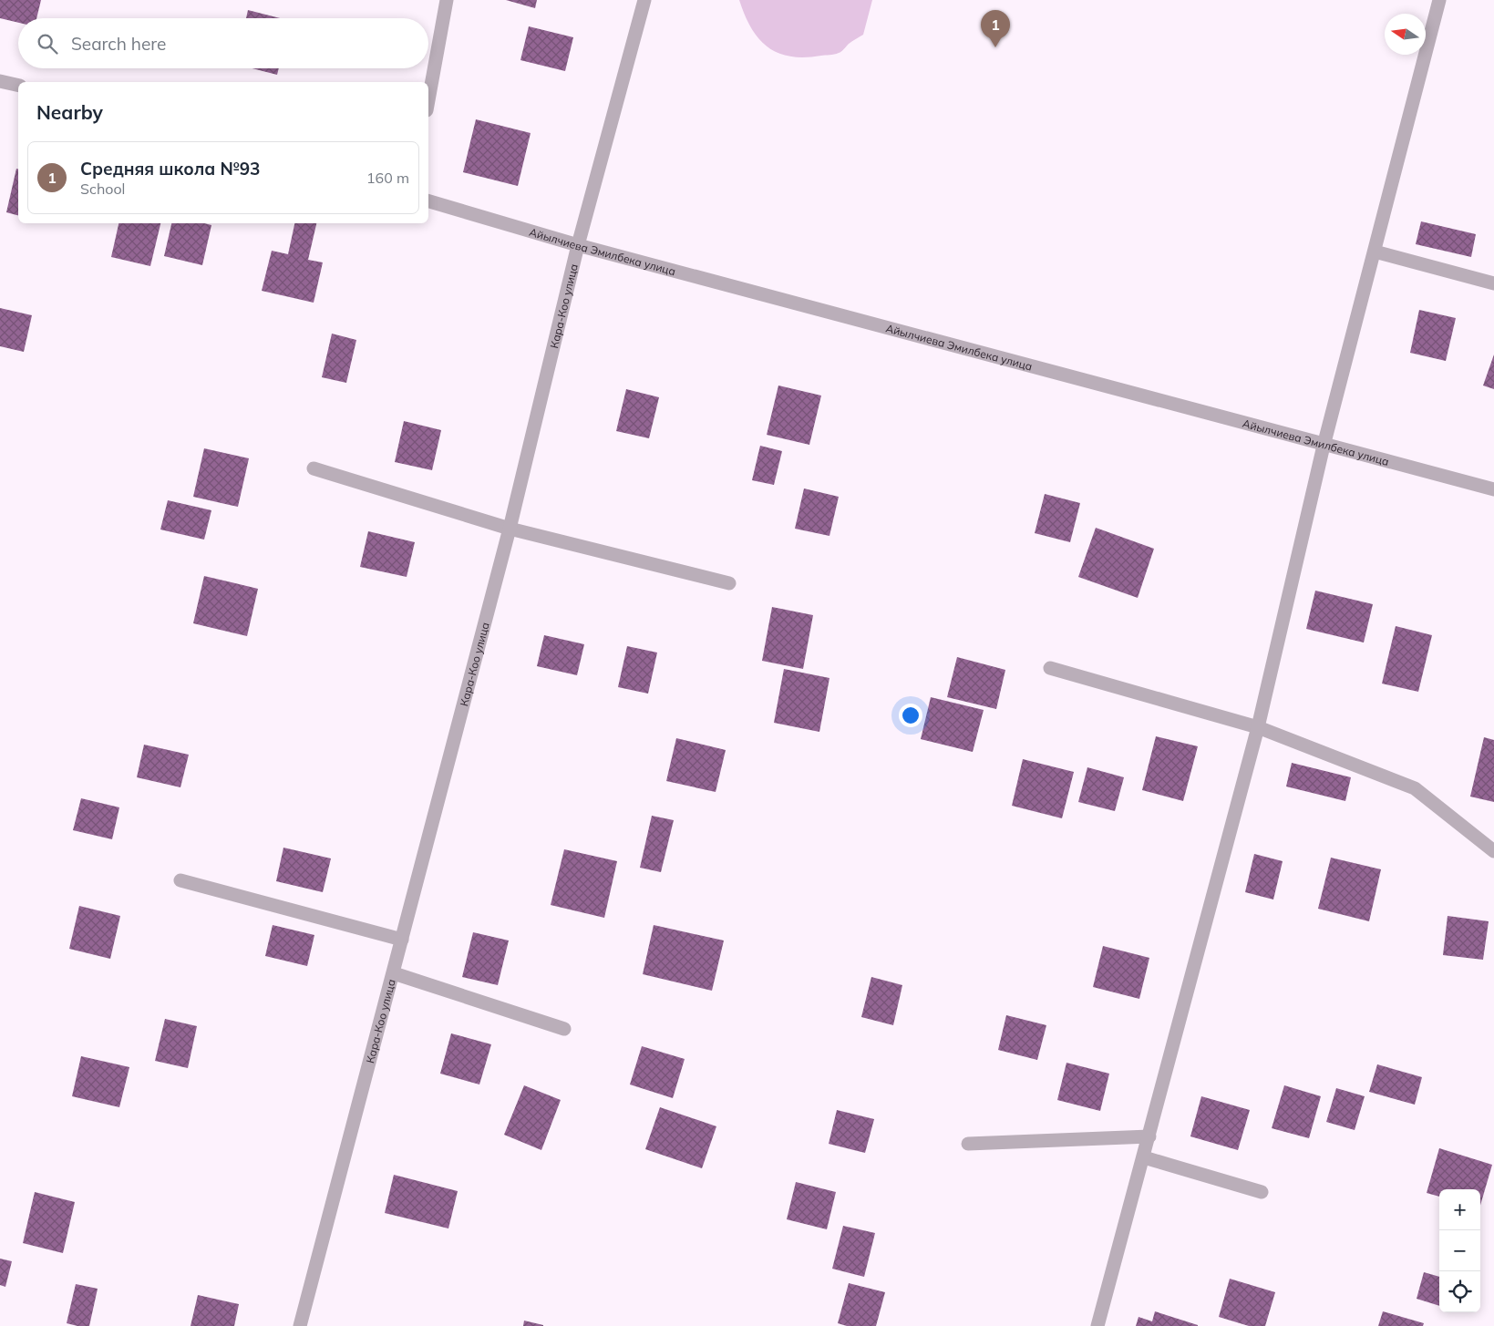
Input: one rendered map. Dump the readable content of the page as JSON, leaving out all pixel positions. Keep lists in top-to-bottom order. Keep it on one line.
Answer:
{"streets":{"street":["Айылчиева Эмилбека улица","Кара-Коо улица"]},"crossings":[["Айылчиева Эмилбека улица","Кара-Коо улица"]],"north":"left","page":{"pins":"1","search":"Search here","heading":"Nearby","list":[{"mark":"1","name":"Средняя школа №93","note":"School","value":"160 m"}],"map_buttons":["+","−"]}}
